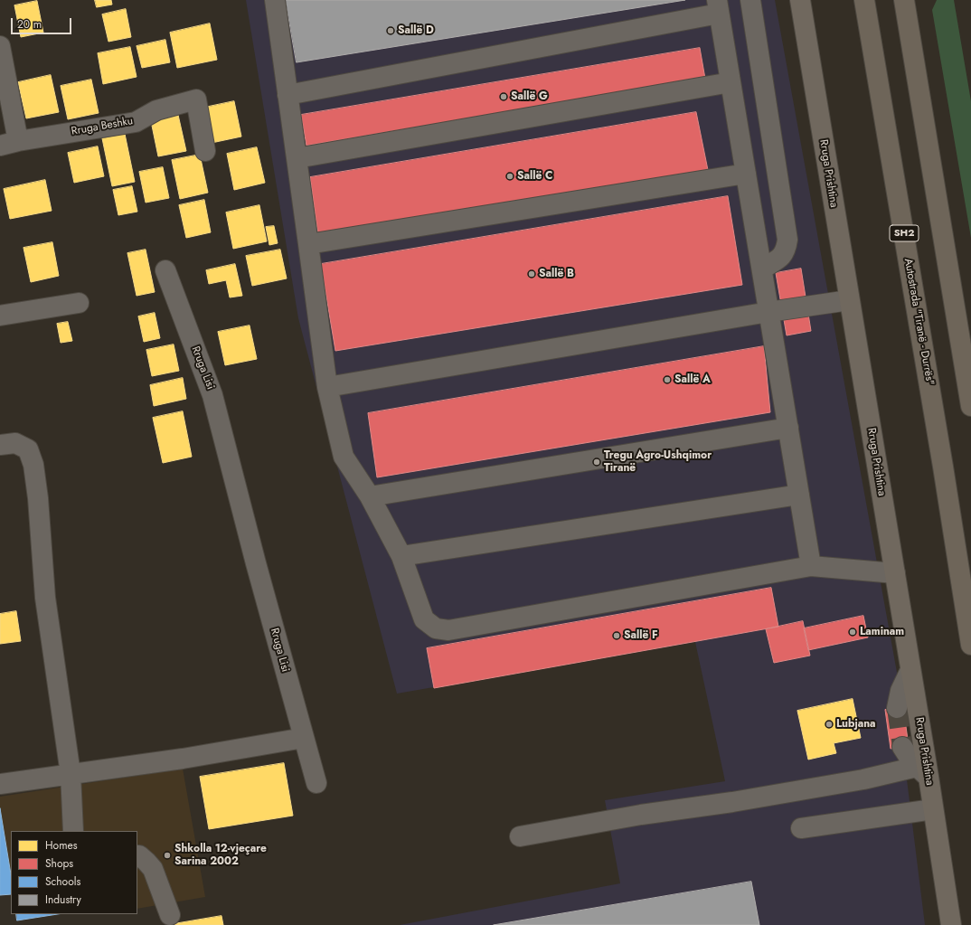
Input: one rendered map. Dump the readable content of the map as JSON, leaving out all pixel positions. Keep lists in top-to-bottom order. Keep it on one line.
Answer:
{"streets":{"highway":["SH2","Autostrada \"Tiranë - Durrës\""],"main road":["Rruga Prishtina"],"street":["Rruga Beshku","Rruga Lisi"]},"places":["Sallë D","Sallë G","Sallë C","Sallë B","Sallë A","Tregu Agro-Ushqimor Tiranë","Laminam","Sallë F","Lubjana","Shkolla 12-vjeçare Sarina 2002"],"legend":["Homes","Shops","Schools","Industry"],"scale_bar":"20 m"}
